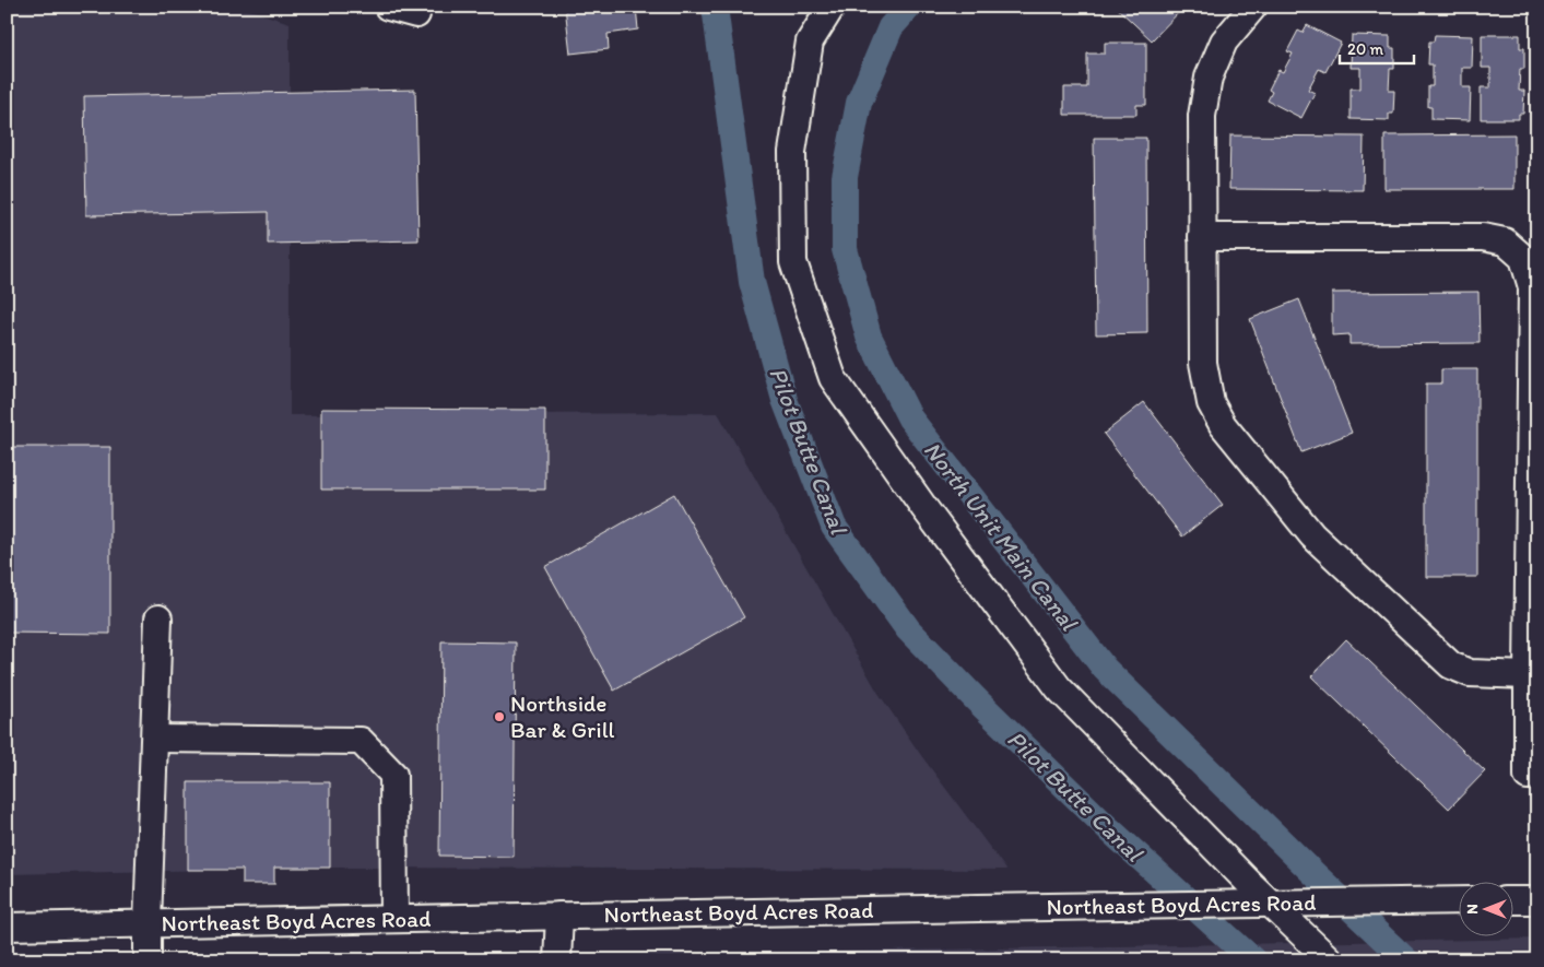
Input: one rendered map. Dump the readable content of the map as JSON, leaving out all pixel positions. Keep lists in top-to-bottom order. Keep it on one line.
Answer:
{"streets":{"street":["Northeast Boyd Acres Road"]},"water":["Pilot Butte Canal","North Unit Main Canal"],"places":["Northside Bar & Grill"],"scale_bar":"20 m","north":"left"}
